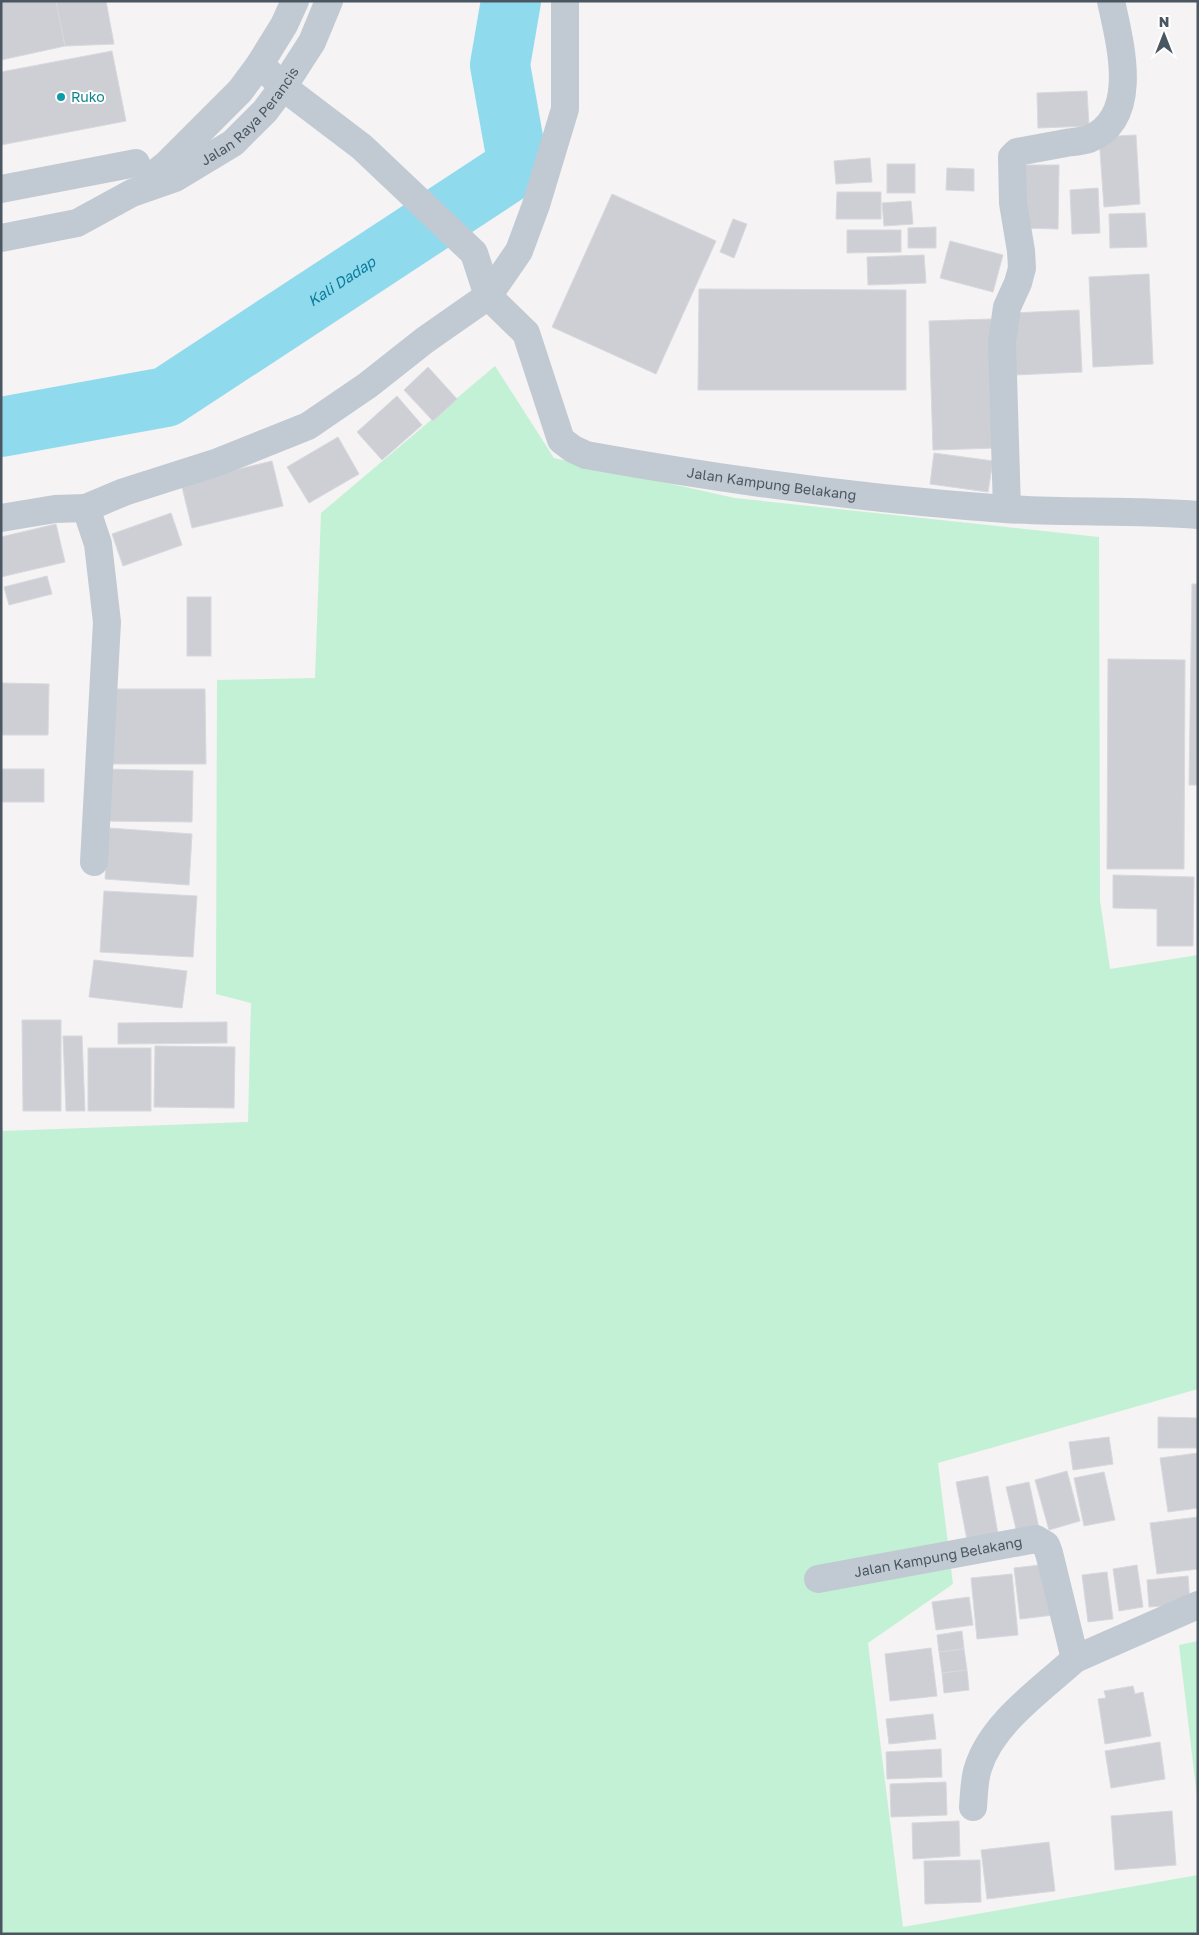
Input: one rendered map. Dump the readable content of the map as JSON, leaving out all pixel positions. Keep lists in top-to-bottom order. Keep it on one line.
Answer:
{"streets":{"street":["Jalan Raya Perancis","Jalan Kampung Belakang"]},"crossings":[["Jalan Raya Perancis","Jalan Kampung Belakang"]],"water":["Kali Dadap"],"places":["Ruko"],"north":"top"}
